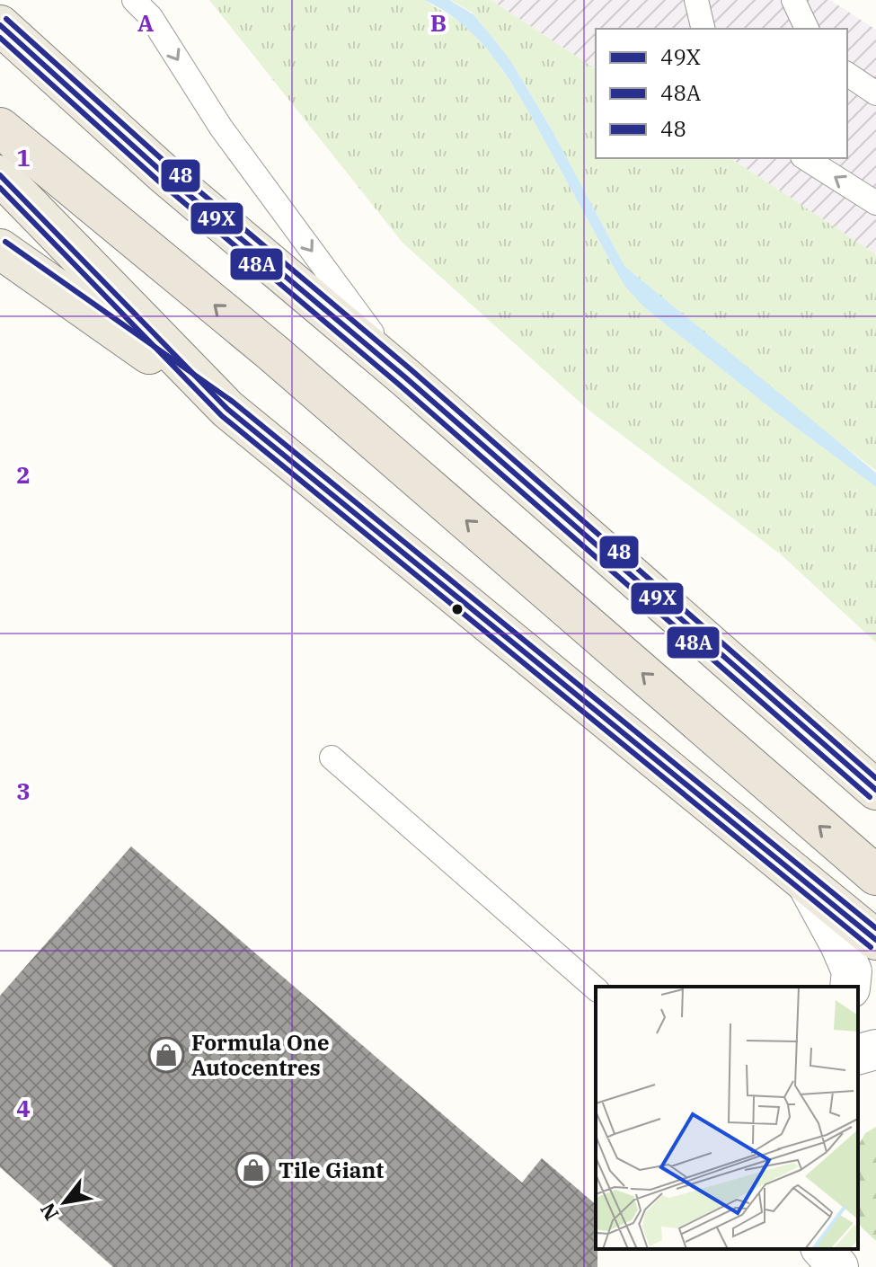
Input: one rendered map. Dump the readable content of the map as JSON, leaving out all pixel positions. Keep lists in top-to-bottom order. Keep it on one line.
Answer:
{"places":{"shop":["Formula One Autocentres","Tile Giant"]},"lines":["transit line 48","transit line 49X","transit line 48A"],"legend":["49X","48A","48"],"north":"bottom left","grid":{"columns":["A","B"],"rows":["1","2","3","4"]}}
